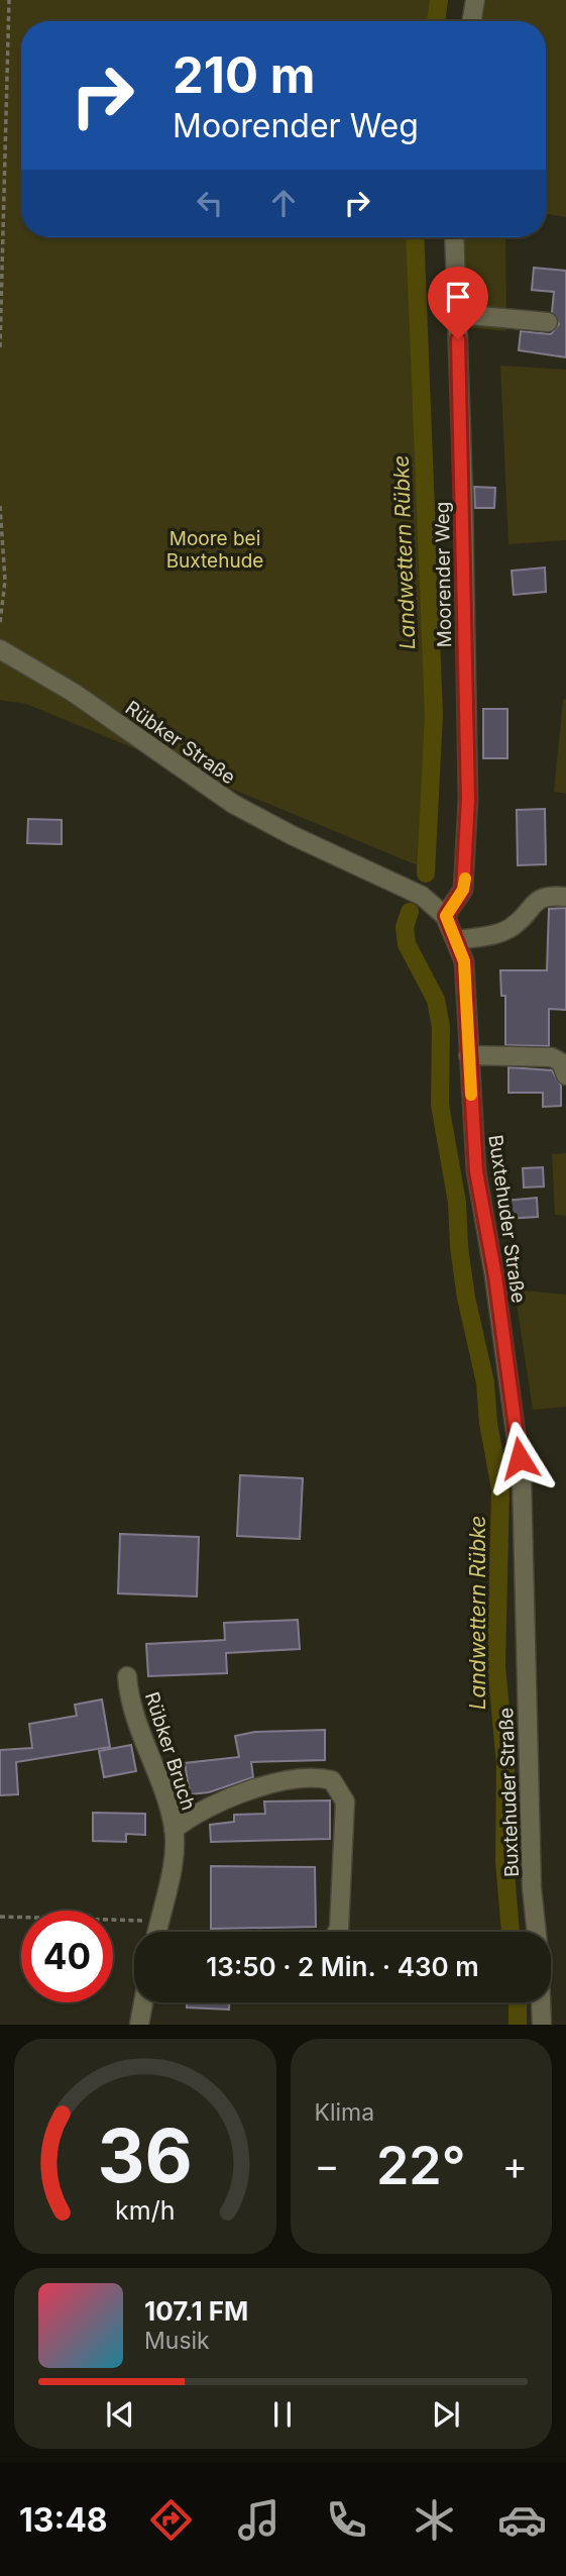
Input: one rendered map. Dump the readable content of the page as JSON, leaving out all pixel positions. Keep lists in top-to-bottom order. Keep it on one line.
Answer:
{"streets":{"street":["Moorender Weg","Rübker Straße","Buxtehuder Straße","Rübker Bruch"]},"crossings":[["Moorender Weg","Buxtehuder Straße"],["Rübker Straße","Buxtehuder Straße"]],"water":["Landwettern Rübke"],"parks":["Moore bei Buxtehude"],"page":{"turn":["210 m","Moorender Weg"],"limit":"40","trip":"13:50 · 2 Min. · 430 m","tile":"Klima","heat":["−","22°","+"],"song":["107.1 FM","Musik"],"tabs":"13:48","gauge":["36","km/h"]}}
